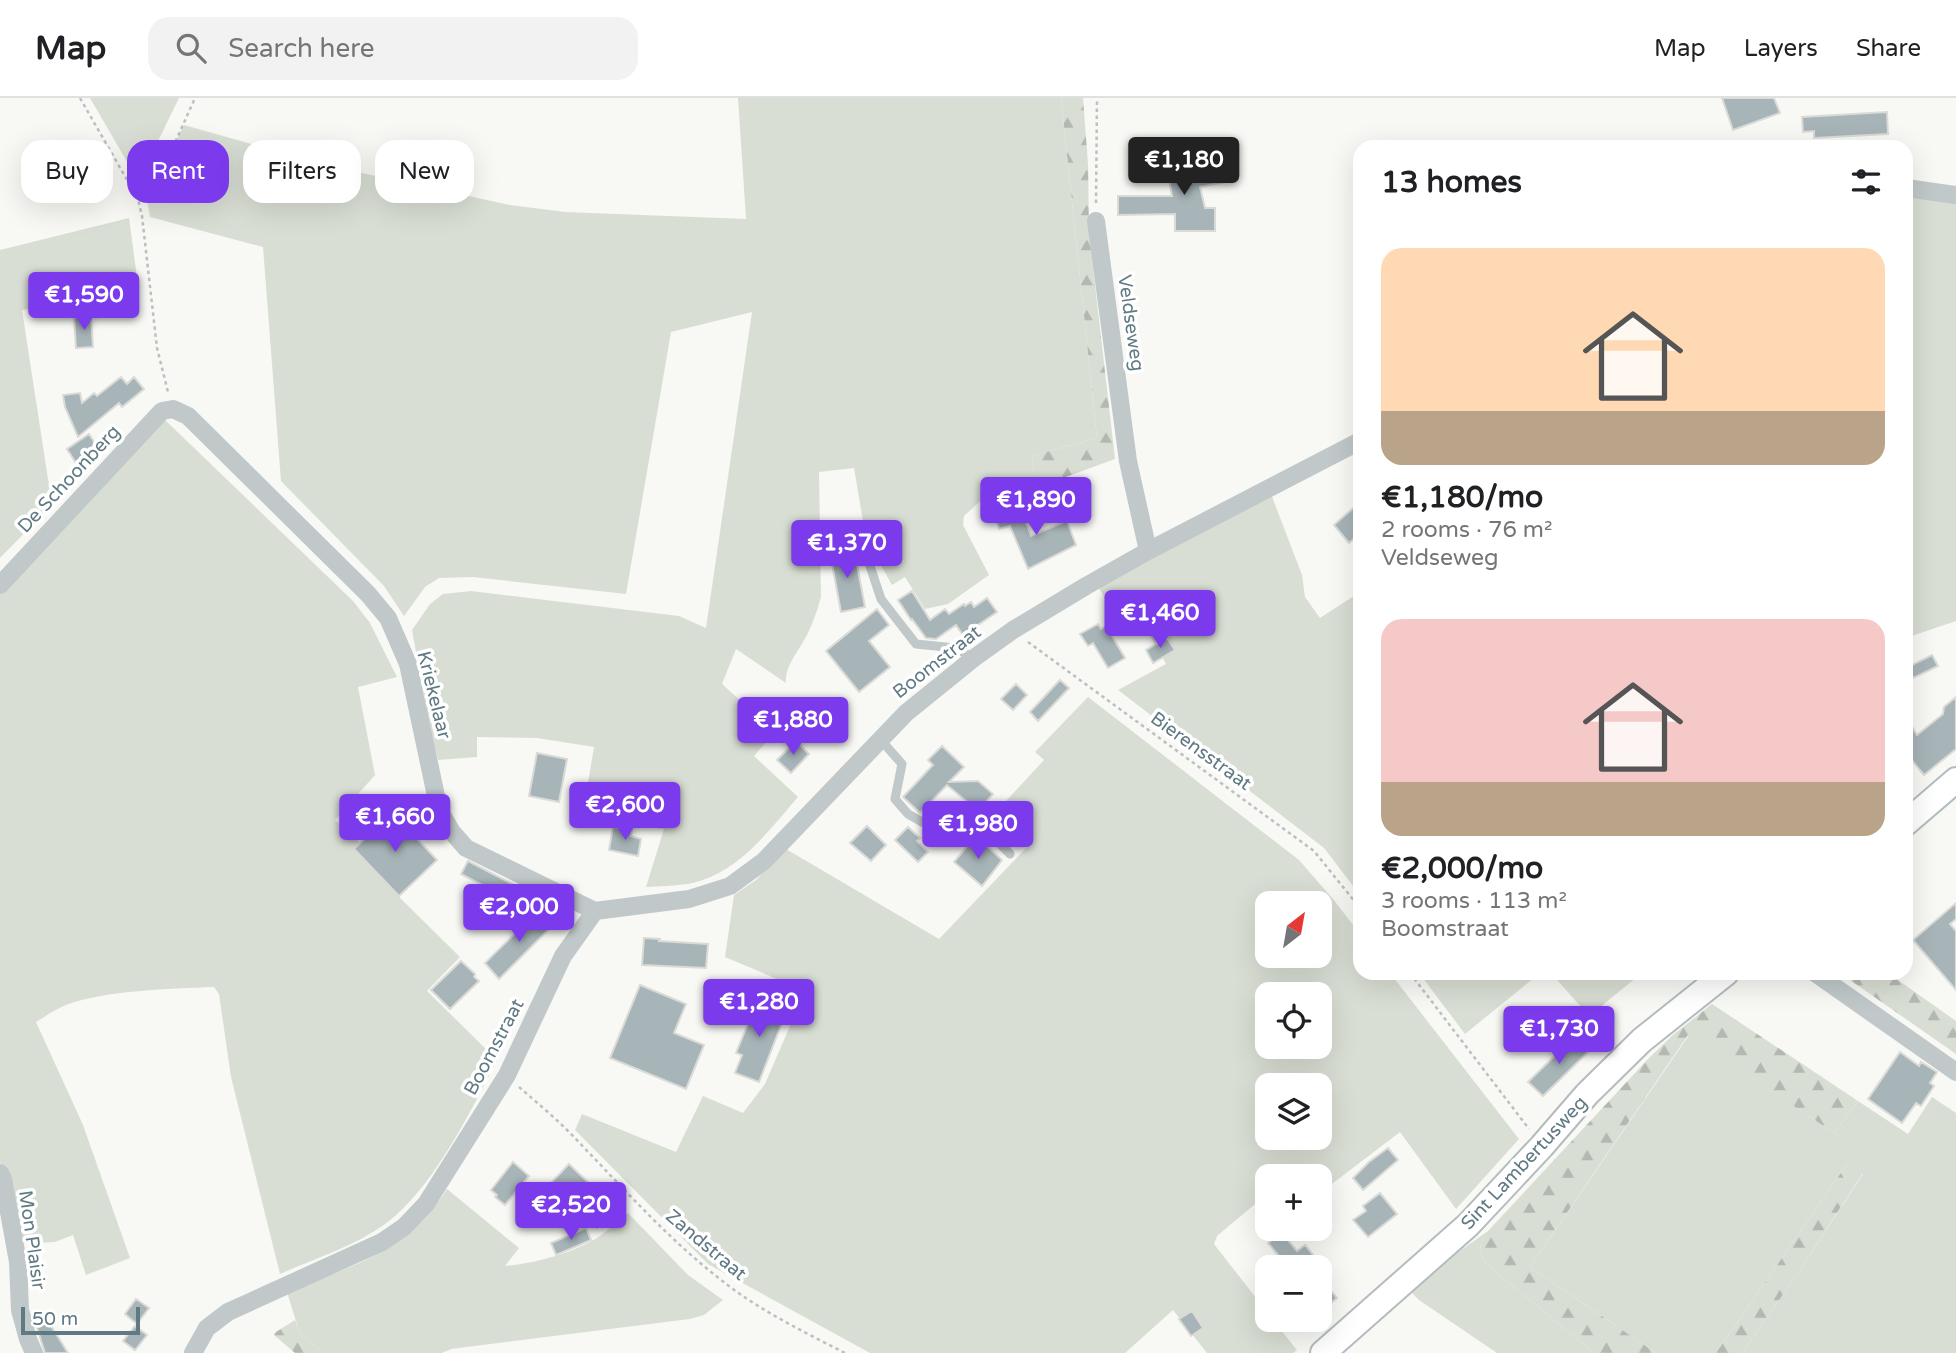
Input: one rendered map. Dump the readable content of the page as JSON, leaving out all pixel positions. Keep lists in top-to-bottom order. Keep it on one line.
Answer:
{"streets":{"street":["Veldseweg","De Schoonberg","Boomstraat","Kriekelaar","Sint Lambertusweg","Mon Plaisir"],"path":["Bierensstraat","Zandstraat"]},"crossings":[["Veldseweg","Boomstraat"],["De Schoonberg","Kriekelaar"],["Boomstraat","Kriekelaar"],["Boomstraat","Bierensstraat"],["Boomstraat","Zandstraat"]],"scale_bar":"50 m","north":"top right","page":{"header":"Map","search":"Search here","nav":["Map","Layers","Share"],"price":["€1,180","€1,590","€1,890","€1,370","€1,460","€1,880","€2,600","€1,660","€1,980","€2,000","€1,280","€1,730","€2,520"],"chip":["Buy","Rent","Filters","New"],"heading":"13 homes","list":[{"name":"€1,180/mo","note":"2 rooms · 76 m² · Veldseweg"},{"name":"€2,000/mo","note":"3 rooms · 113 m² · Boomstraat"}],"map_buttons":["+","−"],"scale":"50 m"}}
